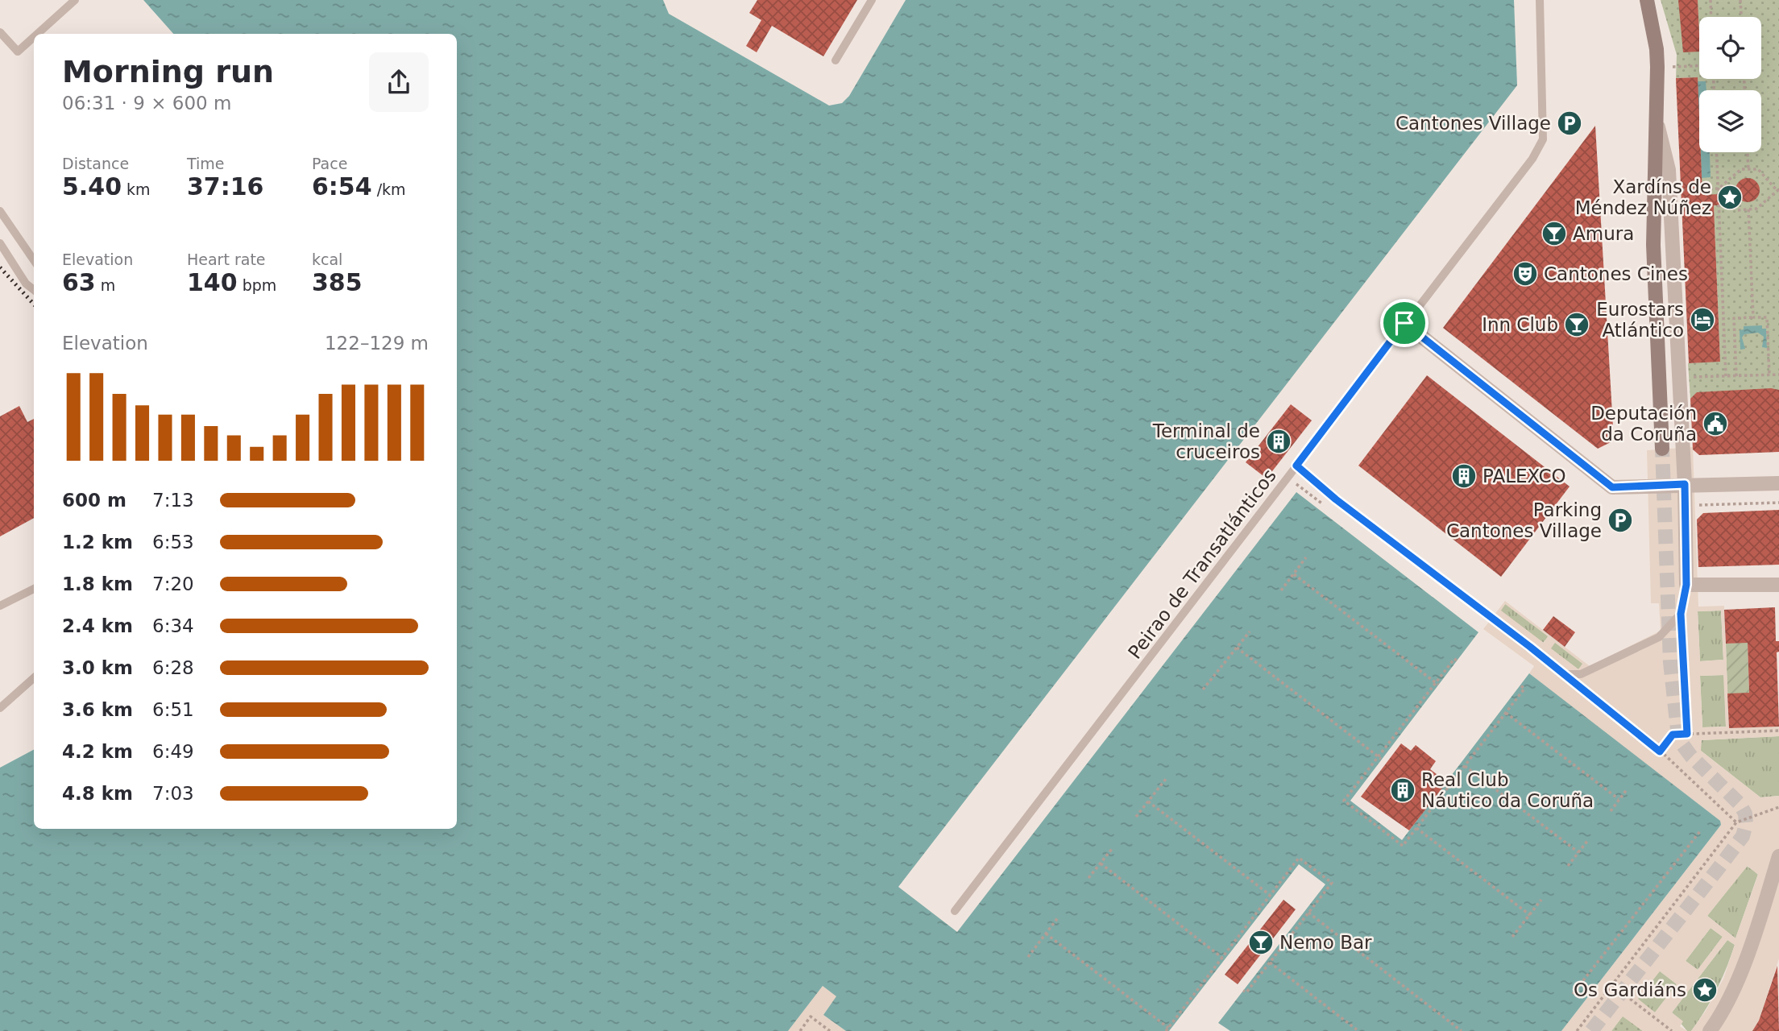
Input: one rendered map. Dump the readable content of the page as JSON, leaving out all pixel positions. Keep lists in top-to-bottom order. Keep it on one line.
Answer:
{"streets":{"lane":["Peirao de Transatlánticos"]},"places":{"parking":["Cantones Village","Parking Cantones Village"],"place":["Xardíns de Méndez Núñez","Os Gardiáns"],"bar":["Amura","Inn Club","Nemo Bar"],"theatre":["Cantones Cines"],"hotel":["Eurostars Atlántico"],"public building":["Deputación da Coruña"],"building":["Terminal de cruceiros","PALEXCO","Real Club Náutico da Coruña"]},"page":{"heading":["Morning run","06:31 · 9 × 600 m"],"stats":[["Distance","5.40 km"],["Time","37:16"],["Pace","6:54 /km"],["Elevation","63 m"],["Heart rate","140 bpm"],["kcal","385"]],"chart":["Elevation","122–129 m"],"list":[{"name":"600 m","note":"7:13"},{"name":"1.2 km","note":"6:53"},{"name":"1.8 km","note":"7:20"},{"name":"2.4 km","note":"6:34"},{"name":"3.0 km","note":"6:28"},{"name":"3.6 km","note":"6:51"},{"name":"4.2 km","note":"6:49"},{"name":"4.8 km","note":"7:03"}]}}
